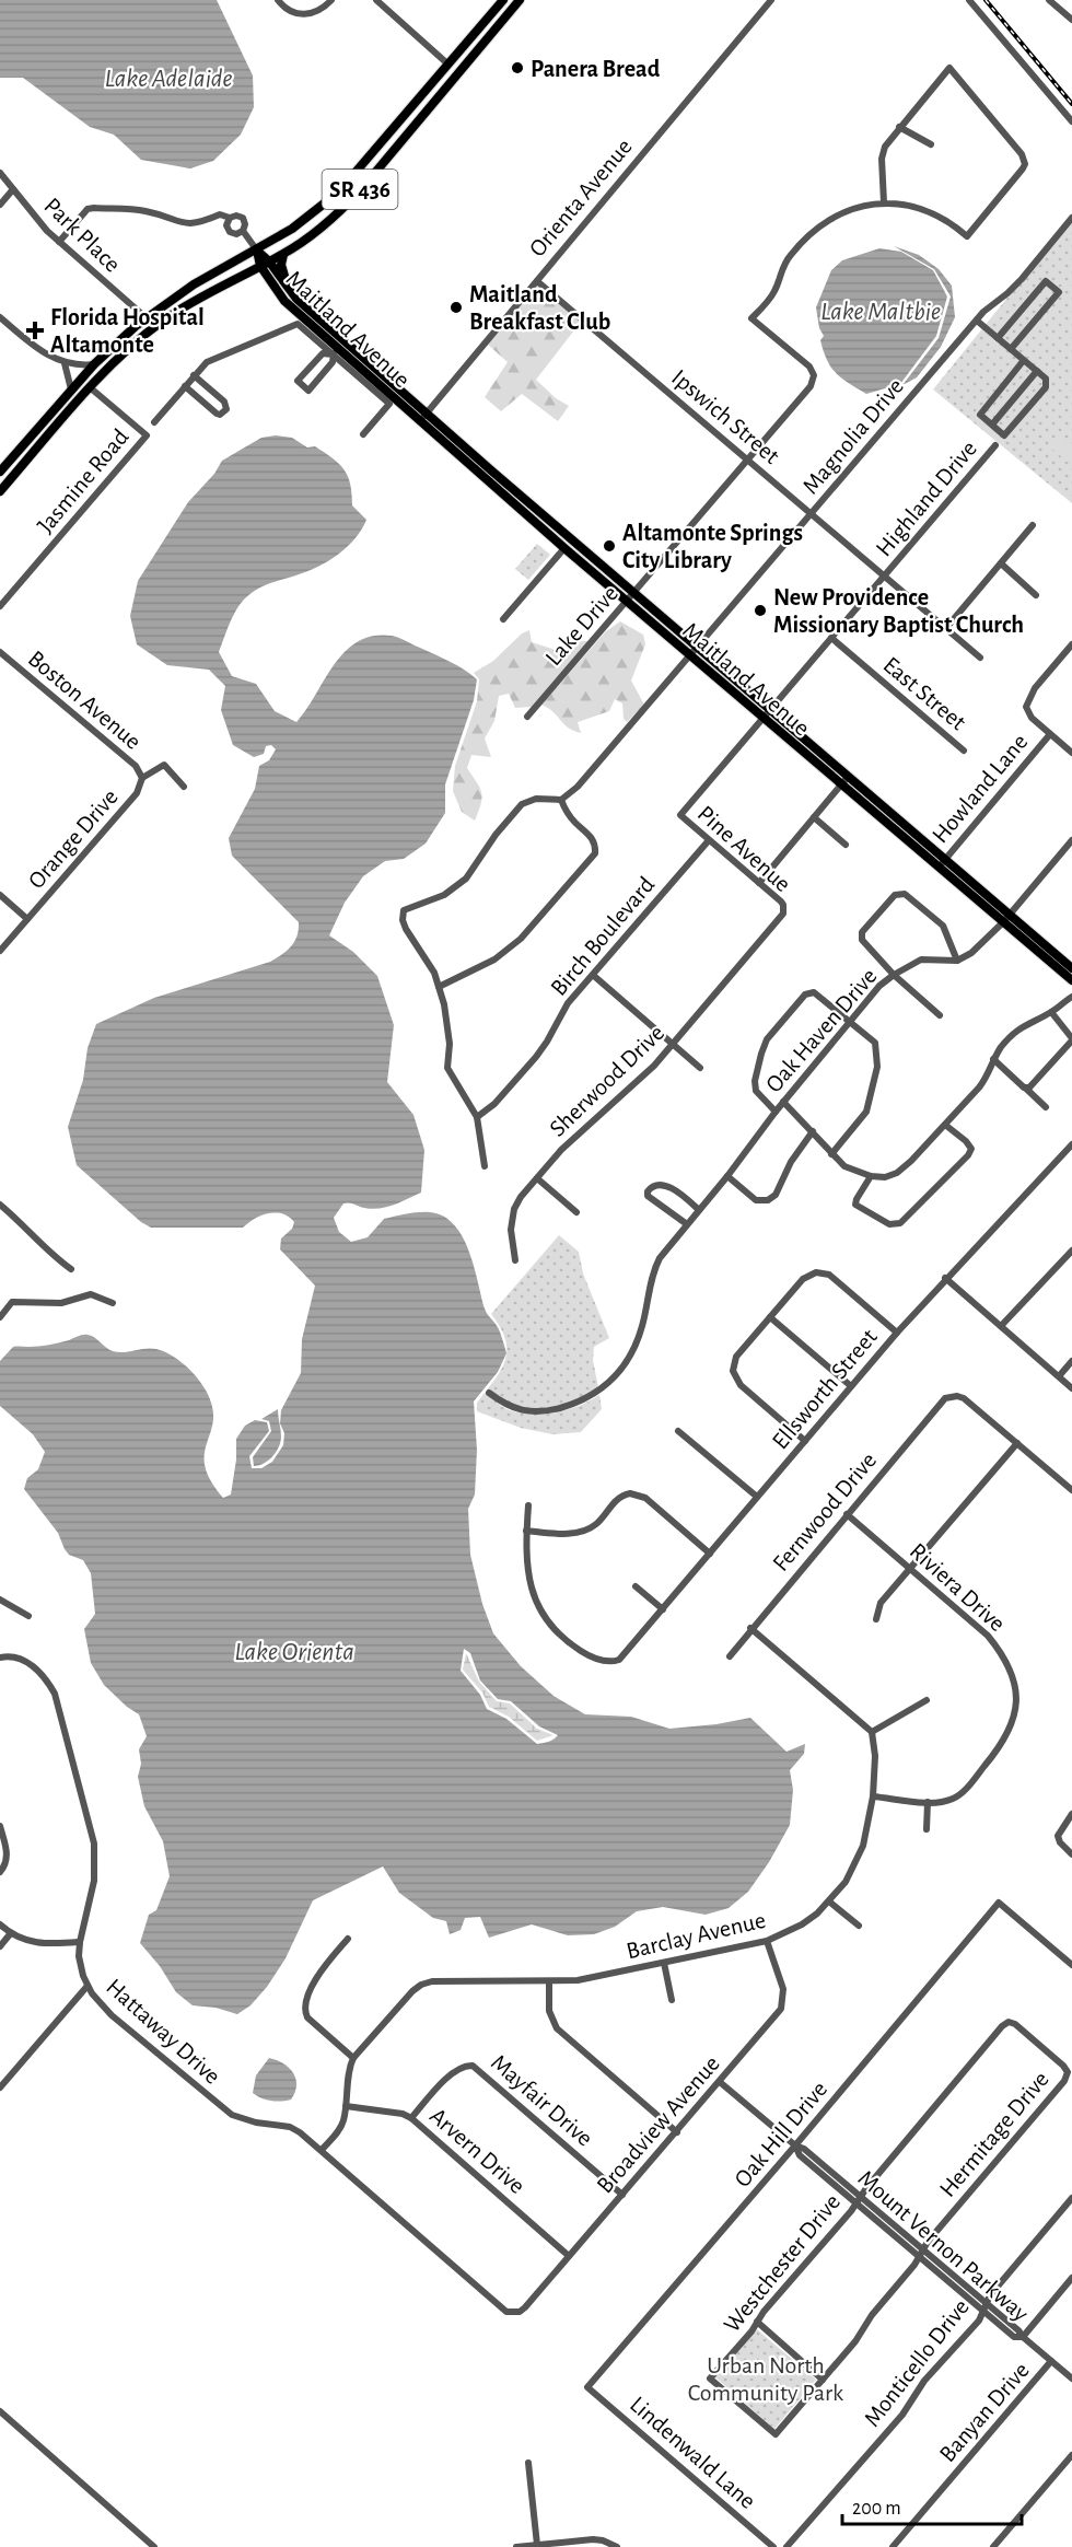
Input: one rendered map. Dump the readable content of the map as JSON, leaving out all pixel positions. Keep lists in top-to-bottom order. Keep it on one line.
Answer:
{"streets":{"main road":["SR 436","Maitland Avenue"],"street":["Orienta Avenue","Park Place","Ipswich Street","Magnolia Drive","Jasmine Road","Highland Drive","Lake Drive","East Street","Boston Avenue","Howland Lane","Orange Drive","Pine Avenue","Birch Boulevard","Oak Haven Drive","Sherwood Drive","Ellsworth Street","Fernwood Drive","Riviera Drive","Barclay Avenue","Hattaway Drive","Mayfair Drive","Broadview Avenue","Oak Hill Drive","Hermitage Drive","Arvern Drive","Mount Vernon Parkway","Westchester Drive","Monticello Drive","Banyan Drive","Lindenwald Lane"]},"crossings":[["SR 436","Park Place"],["SR 436","Maitland Avenue"],["SR 436","Jasmine Road"],["Orienta Avenue","Maitland Avenue"],["Orienta Avenue","Ipswich Street"],["Maitland Avenue","Magnolia Drive"],["Maitland Avenue","Highland Drive"],["Maitland Avenue","Lake Drive"],["Maitland Avenue","Howland Lane"],["Ipswich Street","Magnolia Drive"],["Ipswich Street","Highland Drive"],["Ipswich Street","Lake Drive"],["Highland Drive","East Street"],["Highland Drive","Pine Avenue"],["Boston Avenue","Orange Drive"],["Pine Avenue","Birch Boulevard"],["Pine Avenue","Sherwood Drive"],["Fernwood Drive","Riviera Drive"],["Riviera Drive","Barclay Avenue"],["Barclay Avenue","Hattaway Drive"],["Barclay Avenue","Broadview Avenue"],["Barclay Avenue","Arvern Drive"],["Hattaway Drive","Broadview Avenue"],["Mayfair Drive","Broadview Avenue"],["Mayfair Drive","Arvern Drive"],["Broadview Avenue","Arvern Drive"],["Broadview Avenue","Mount Vernon Parkway"],["Oak Hill Drive","Mount Vernon Parkway"],["Oak Hill Drive","Lindenwald Lane"],["Hermitage Drive","Mount Vernon Parkway"],["Hermitage Drive","Westchester Drive"],["Mount Vernon Parkway","Westchester Drive"],["Mount Vernon Parkway","Monticello Drive"],["Mount Vernon Parkway","Banyan Drive"]],"water":["Lake Adelaide","Lake Maltbie","Lake Orienta"],"parks":["Urban North Community Park"],"places":{"other":["Panera Bread","Maitland Breakfast Club","Altamonte Springs City Library","New Providence Missionary Baptist Church"],"health":["Florida Hospital Altamonte"]},"scale_bar":"200 m"}
